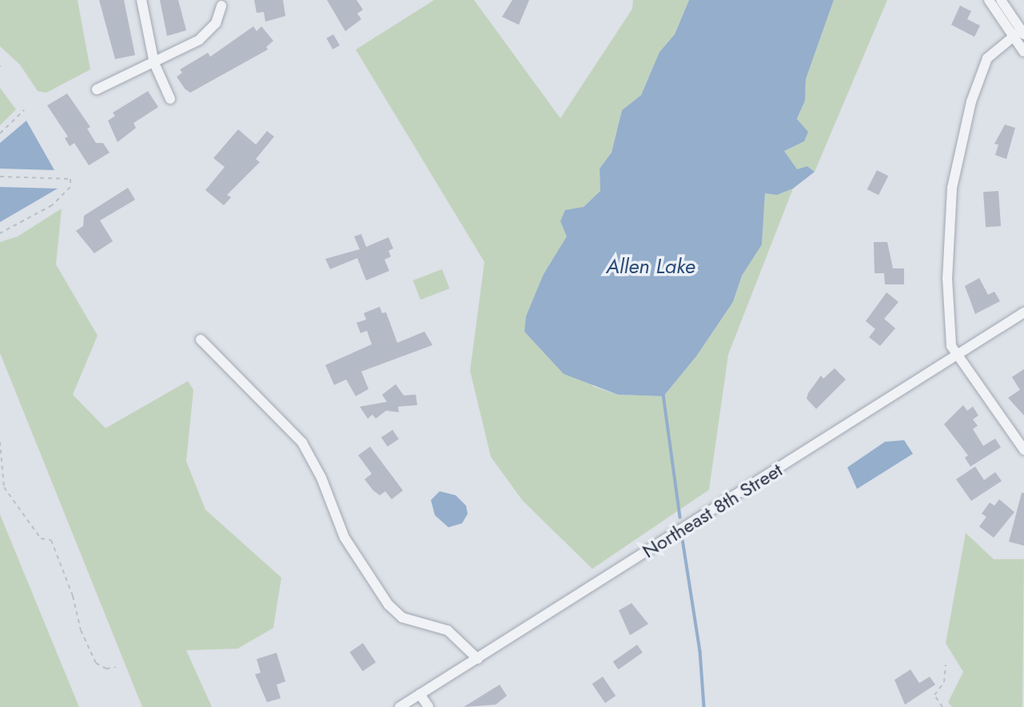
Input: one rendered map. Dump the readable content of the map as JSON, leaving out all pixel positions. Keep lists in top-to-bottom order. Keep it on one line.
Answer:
{"streets":{"street":["Northeast 8th Street"]},"water":["Allen Lake"]}
